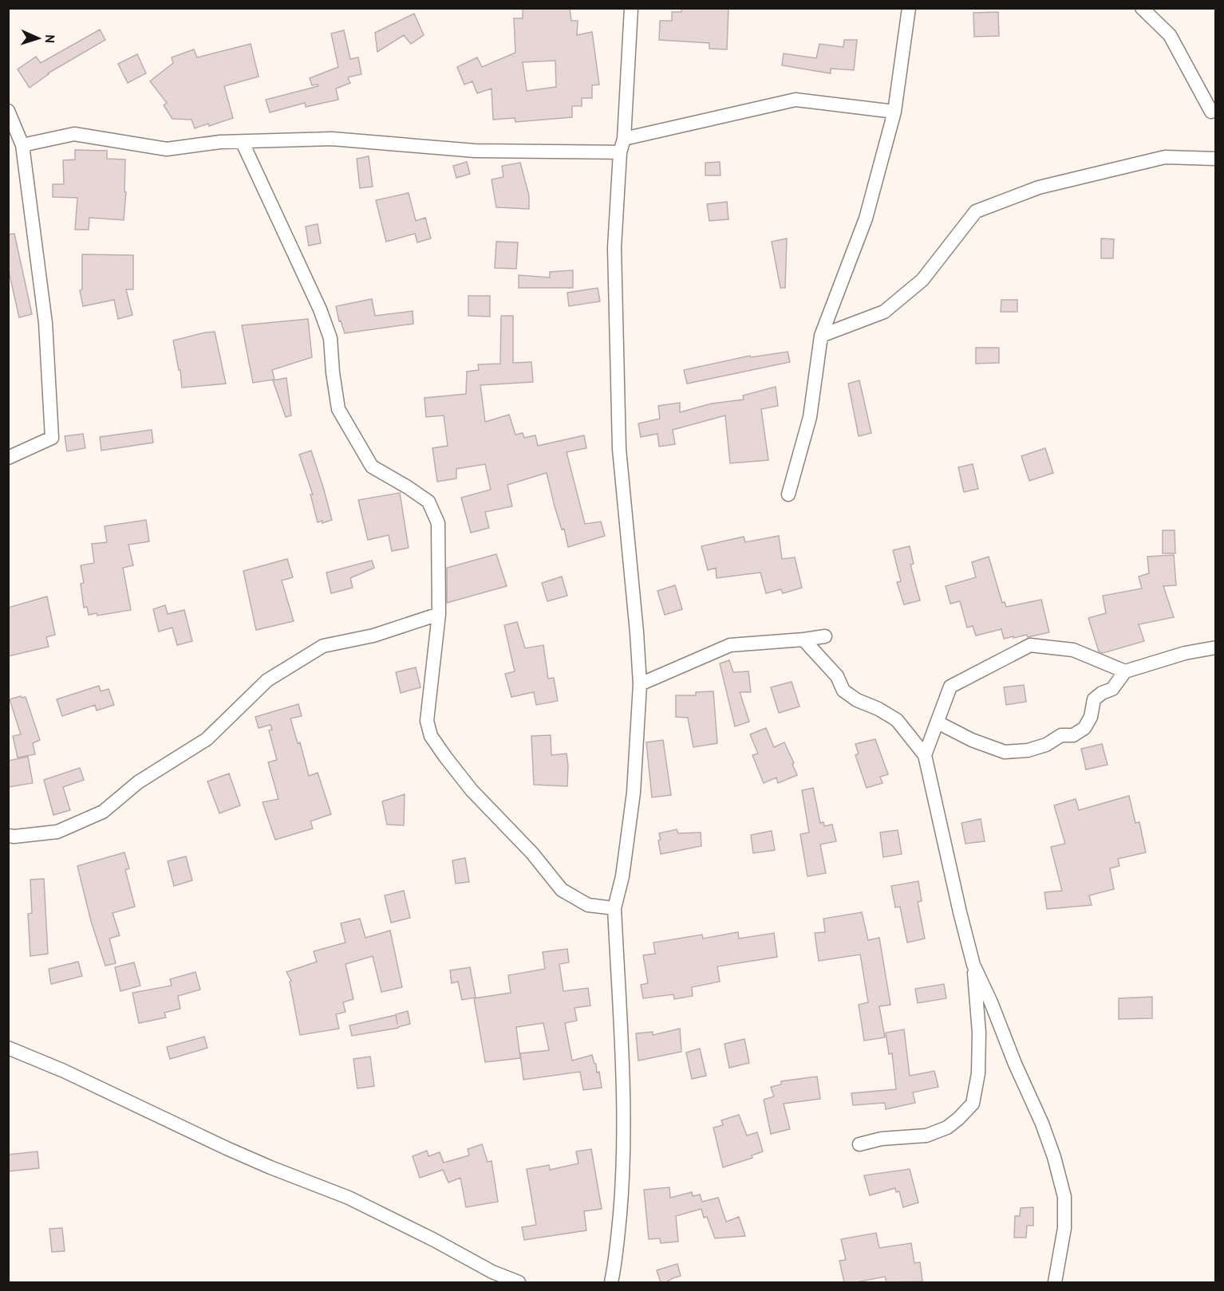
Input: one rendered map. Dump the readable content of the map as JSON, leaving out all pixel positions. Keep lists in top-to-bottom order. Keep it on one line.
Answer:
{"north":"right"}
